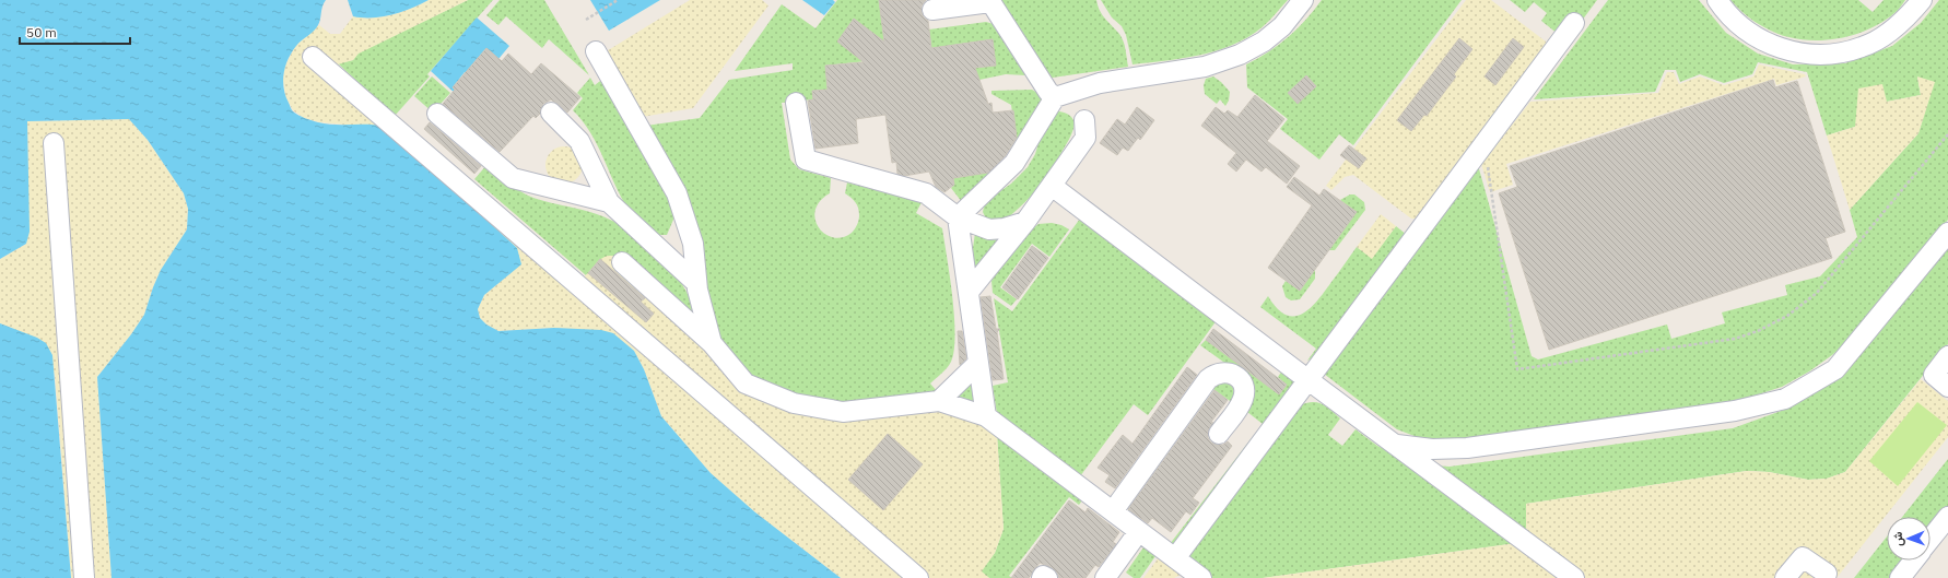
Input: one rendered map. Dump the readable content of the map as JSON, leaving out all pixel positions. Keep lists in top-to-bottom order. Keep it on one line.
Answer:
{"scale_bar":"50 m","north":"left"}
